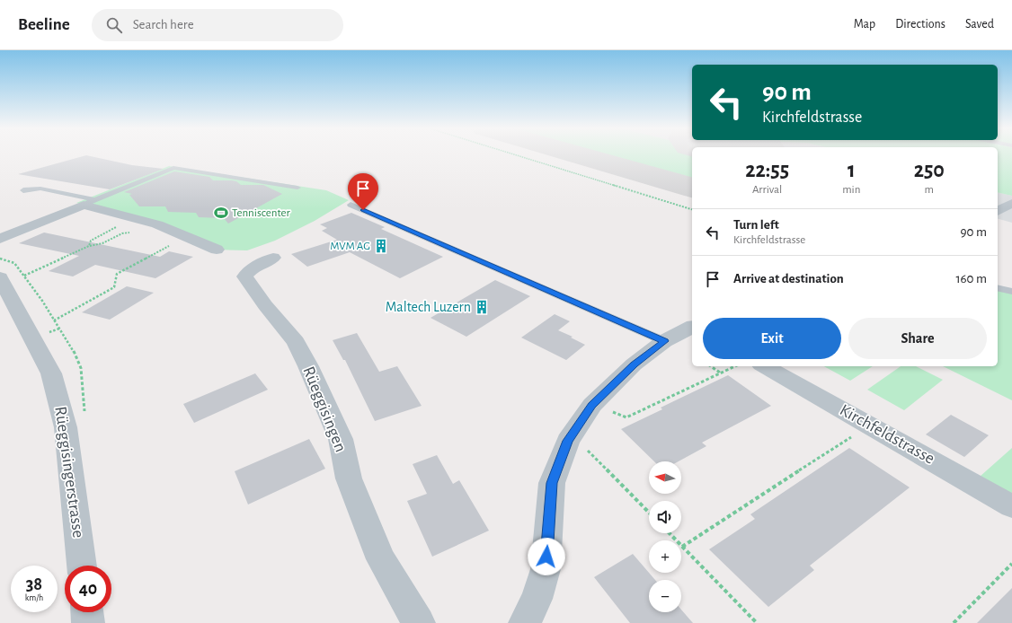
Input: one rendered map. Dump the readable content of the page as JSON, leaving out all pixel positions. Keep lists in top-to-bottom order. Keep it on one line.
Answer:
{"streets":{"street":["Rüeggisingen","Kirchfeldstrasse","Rüeggisingerstrasse"]},"places":{"sports":["Tenniscenter"],"building":["MVM AG","Maltech Luzern"]},"north":"left","page":{"header":"Beeline","search":"Search here","nav":["Map","Directions","Saved"],"turn":["90 m","Kirchfeldstrasse"],"eta":["22:55","Arrival","1","min","250","m"],"list":[{"name":"Turn left","note":"Kirchfeldstrasse","value":"90 m"},{"name":"Arrive at destination","value":"160 m"}],"buttons":["Exit","Share"],"map_buttons":["+","−"],"speed":"38 km/h","limit":"40"}}
